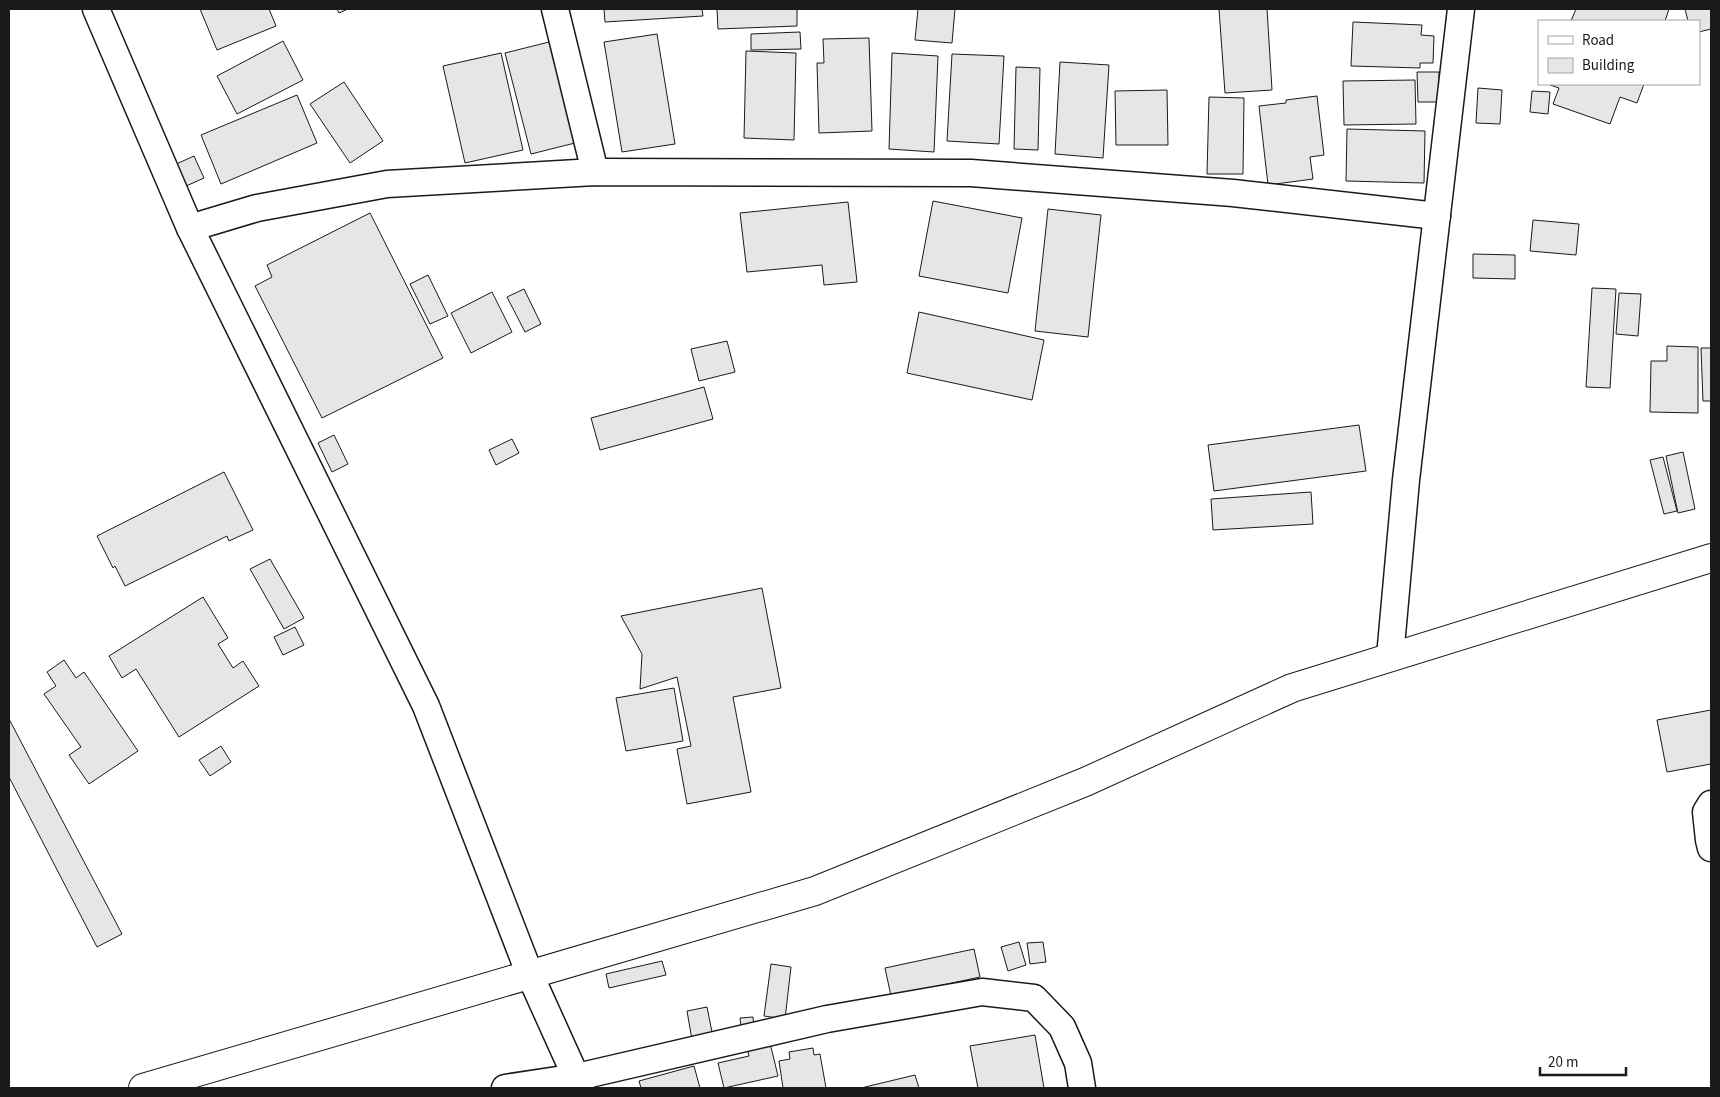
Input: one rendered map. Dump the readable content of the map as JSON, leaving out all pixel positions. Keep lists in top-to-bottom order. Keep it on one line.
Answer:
{"legend":["Road","Building"],"scale_bar":"20 m"}
